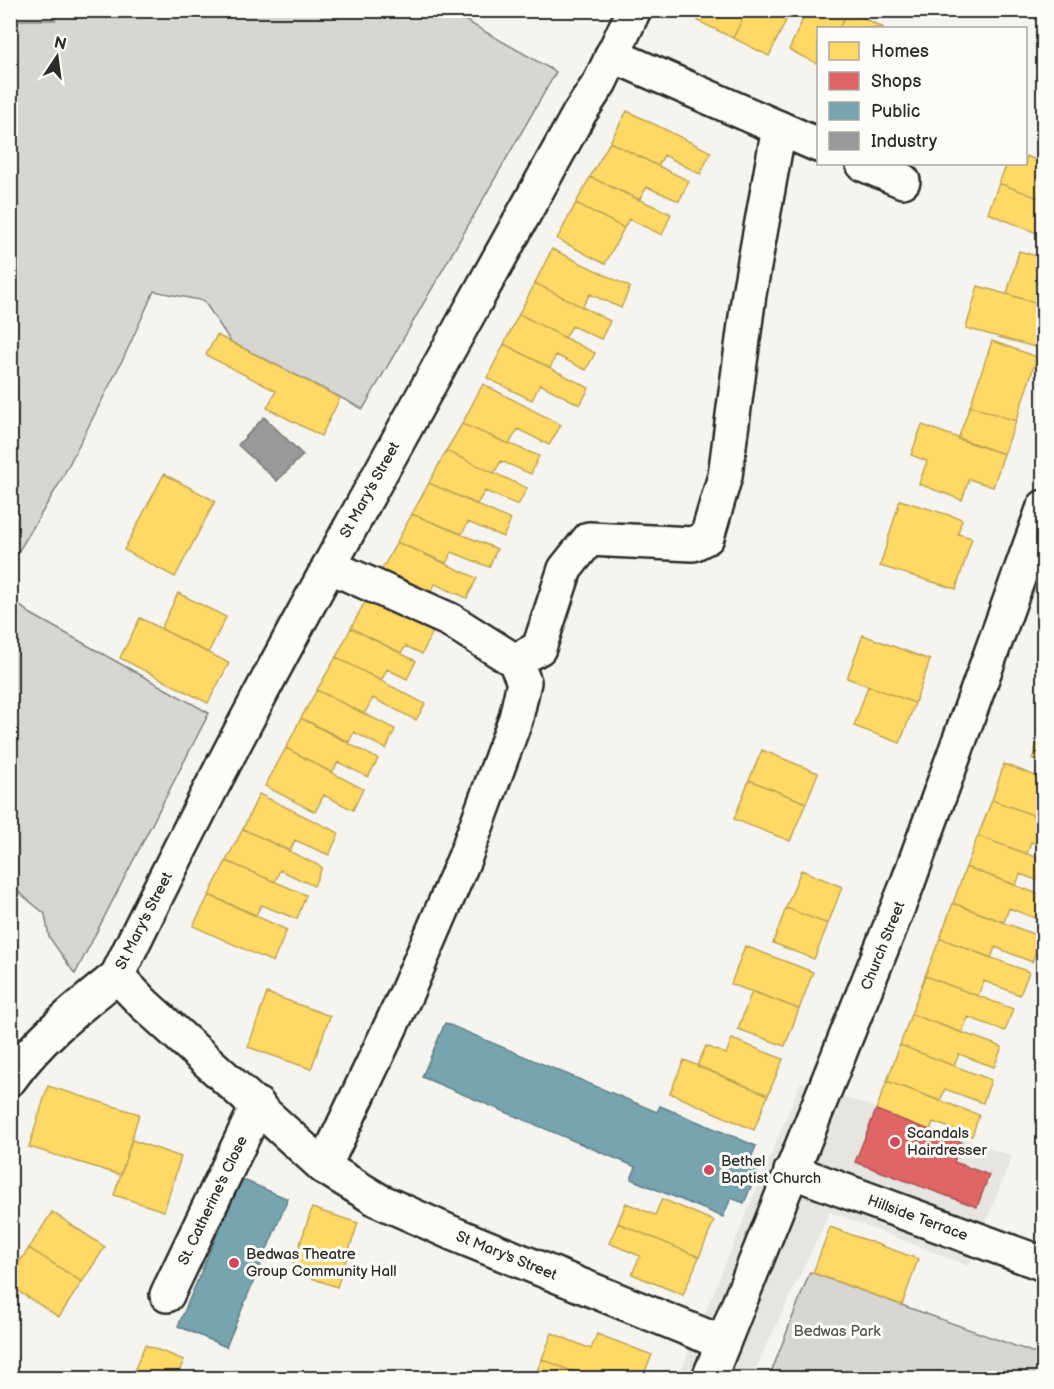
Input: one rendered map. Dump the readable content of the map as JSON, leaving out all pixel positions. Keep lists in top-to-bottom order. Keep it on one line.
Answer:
{"streets":{"street":["St Mary's Street","Church Street","St. Catherine's Close","Hillside Terrace"]},"crossings":[["St Mary's Street","Church Street"],["St Mary's Street","St. Catherine's Close"],["Church Street","Hillside Terrace"]],"parks":["Bedwas Park"],"places":["Scandals Hairdresser","Bethel Baptist Church","Bedwas Theatre Group Community Hall"],"legend":["Homes","Shops","Public","Industry"],"north":"top"}
